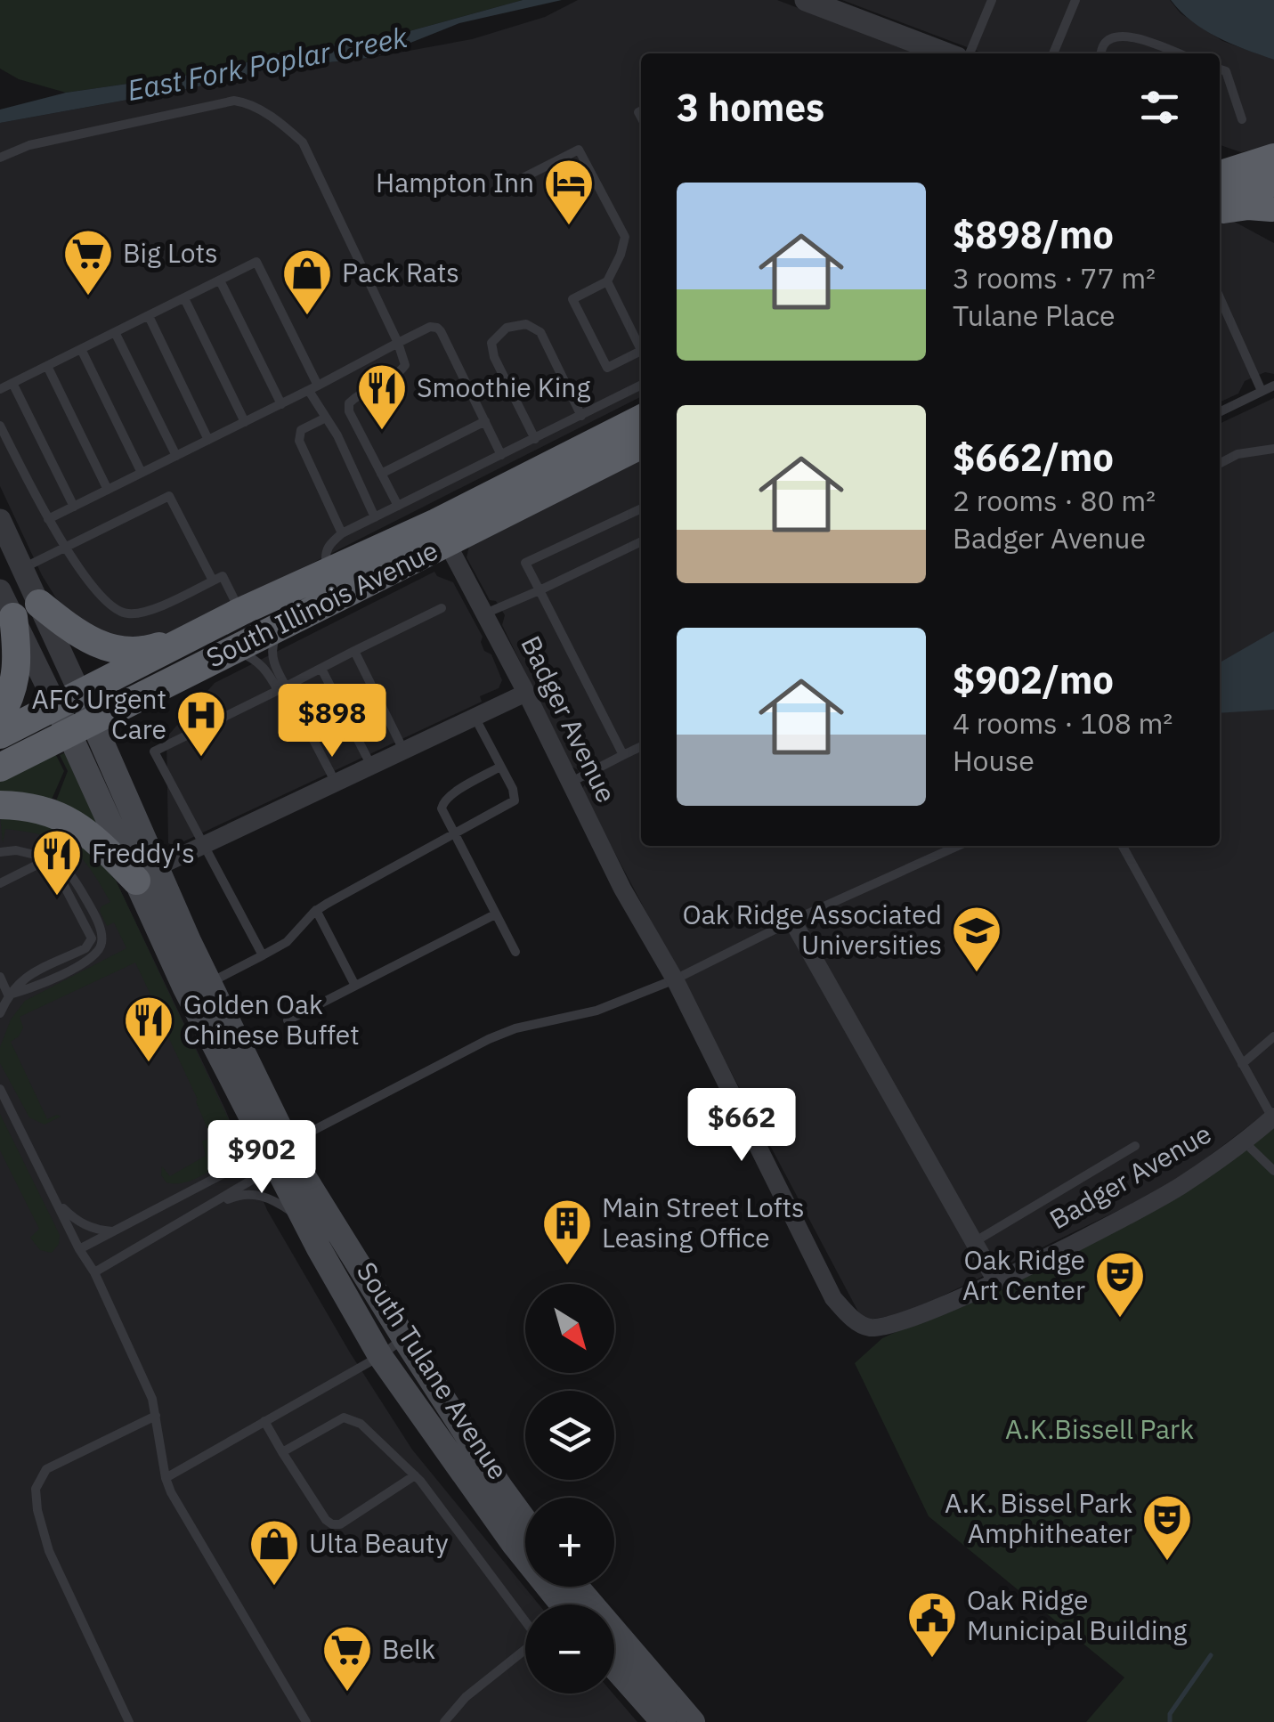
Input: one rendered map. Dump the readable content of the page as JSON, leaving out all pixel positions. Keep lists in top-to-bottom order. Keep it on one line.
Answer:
{"streets":{"highway":["South Illinois Avenue"],"main road":["South Tulane Avenue"],"street":["Badger Avenue"]},"crossings":[["South Illinois Avenue","Badger Avenue"],["South Illinois Avenue","South Tulane Avenue"]],"water":["East Fork Poplar Creek"],"parks":["A.K.Bissell Park"],"places":{"hotel":["Hampton Inn"],"supermarket":["Big Lots","Belk"],"shop":["Pack Rats","Ulta Beauty"],"restaurant":["Smoothie King","Freddy's","Golden Oak Chinese Buffet"],"hospital":["AFC Urgent Care"],"school or university":["Oak Ridge Associated Universities"],"building":["Main Street Lofts Leasing Office"],"theatre":["Oak Ridge Art Center","A.K. Bissel Park Amphitheater"],"public building":["Oak Ridge Municipal Building"]},"north":"bottom right","page":{"heading":"3 homes","list":[{"name":"$898/mo","note":"3 rooms · 77 m² · Tulane Place"},{"name":"$662/mo","note":"2 rooms · 80 m² · Badger Avenue"},{"name":"$902/mo","note":"4 rooms · 108 m² · House"}],"price":["$898","$662","$902"],"map_buttons":["+","−"]}}
